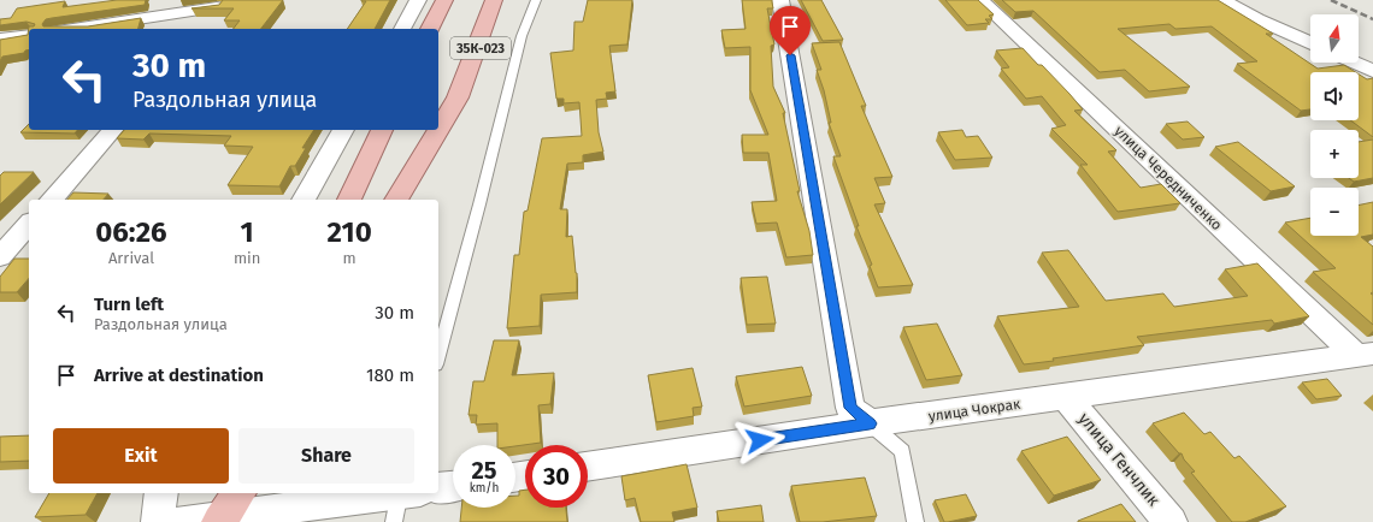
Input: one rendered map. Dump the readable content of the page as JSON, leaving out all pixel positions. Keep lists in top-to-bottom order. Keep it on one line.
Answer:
{"streets":{"main road":["35К-023"],"street":["улица Чередниченко","улица Чокрак","улица Генчлик"]},"crossings":[["улица Чередниченко","улица Чокрак"],["улица Чокрак","улица Генчлик"]],"north":"top","page":{"map_buttons":["+","−"],"turn":["30 m","Раздольная улица"],"eta":["06:26","Arrival","1","min","210","m"],"list":[{"name":"Turn left","note":"Раздольная улица","value":"30 m"},{"name":"Arrive at destination","value":"180 m"}],"buttons":["Exit","Share"],"speed":"25 km/h","limit":"30"}}
